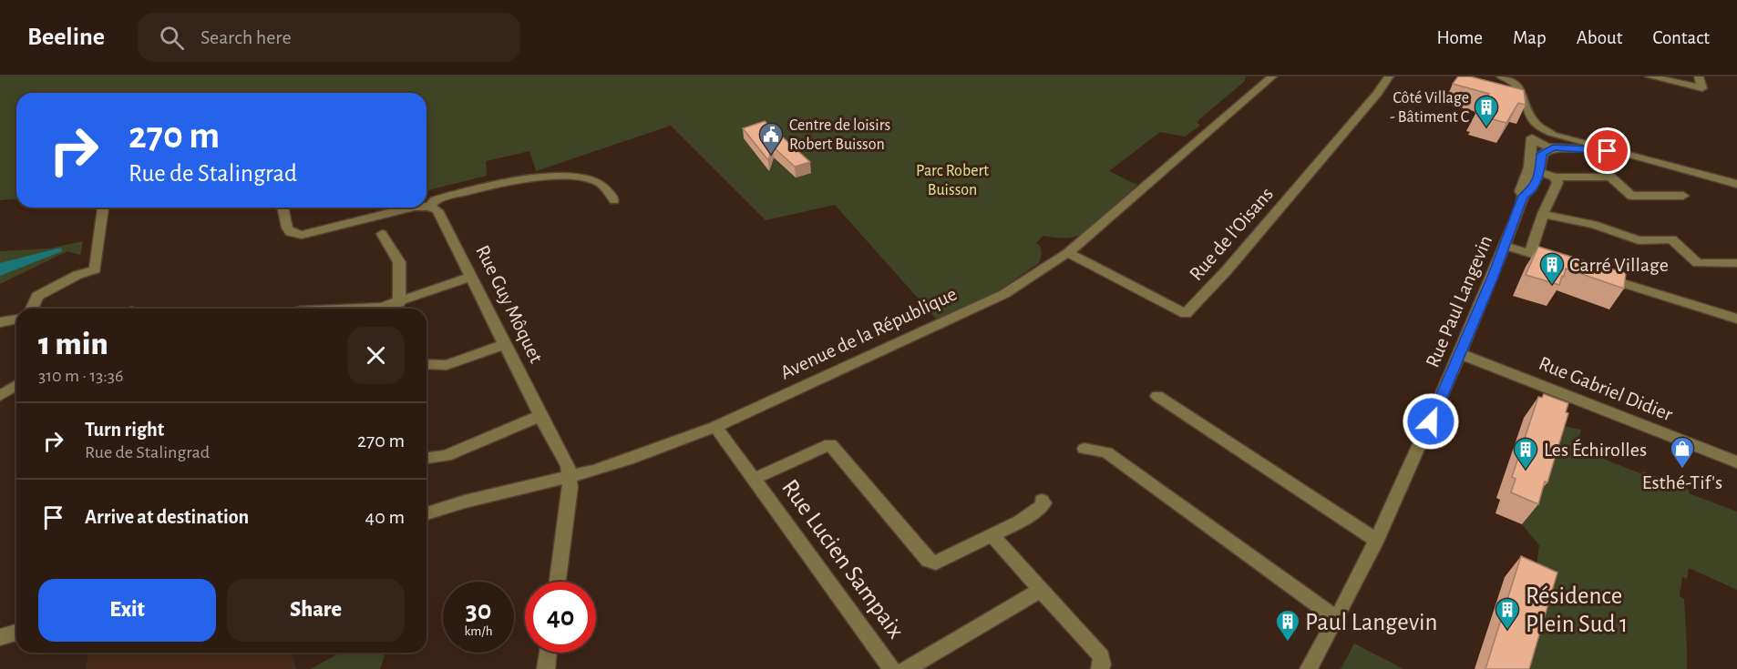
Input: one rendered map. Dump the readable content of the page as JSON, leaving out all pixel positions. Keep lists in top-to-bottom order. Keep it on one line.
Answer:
{"streets":{"street":["Rue de l'Oisans","Rue Paul Langevin","Rue Guy Môquet","Avenue de la République","Rue Gabriel Didier","Rue Lucien Sampaix"]},"crossings":[["Rue de l'Oisans","Avenue de la République"],["Rue Paul Langevin","Rue Gabriel Didier"],["Rue Guy Môquet","Avenue de la République"],["Avenue de la République","Rue Lucien Sampaix"]],"parks":["Parc Robert Buisson"],"places":{"building":["Côté Village - Bâtiment C","Carré Village","Les Échirolles","Résidence Plein Sud 1","Paul Langevin"],"public building":["Centre de loisirs Robert Buisson"],"shop":["Esthé-Tif's"]},"page":{"header":"Beeline","search":"Search here","nav":["Home","Map","About","Contact"],"turn":["270 m","Rue de Stalingrad"],"heading":["1 min","310 m · 13:36"],"list":[{"name":"Turn right","note":"Rue de Stalingrad","value":"270 m"},{"name":"Arrive at destination","value":"40 m"}],"buttons":["Exit","Share"],"speed":"30 km/h","limit":"40"}}
